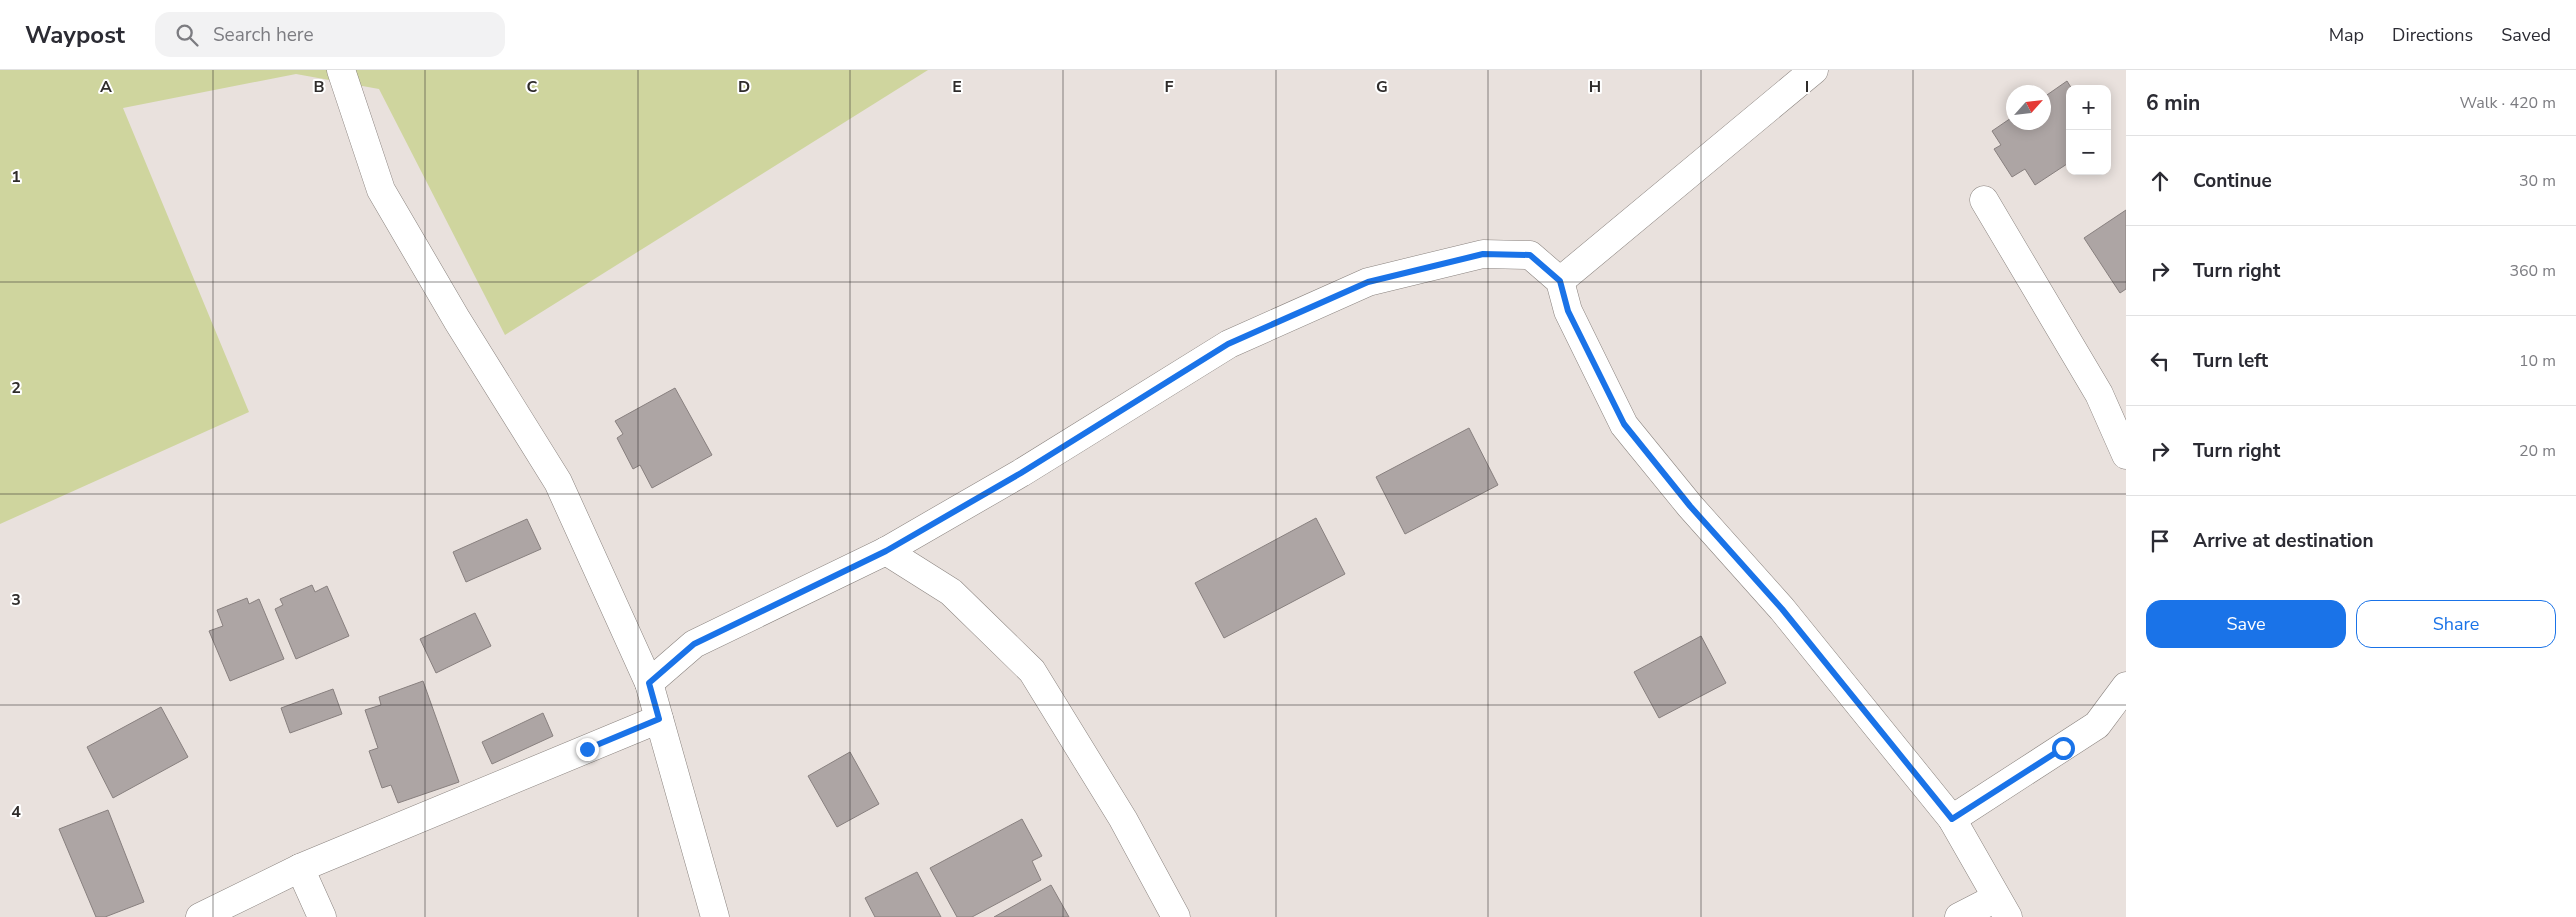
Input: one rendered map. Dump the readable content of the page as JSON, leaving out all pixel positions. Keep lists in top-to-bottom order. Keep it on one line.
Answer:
{"north":"top right","page":{"header":"Waypost","search":"Search here","nav":["Map","Directions","Saved"],"heading":["6 min","Walk · 420 m"],"map_buttons":["+","−"],"list":[["Continue","30 m"],["Turn right","360 m"],["Turn left","10 m"],["Turn right","20 m"],"Arrive at destination"],"buttons":["Save","Share"]},"grid":{"columns":["A","B","C","D","E","F","G","H","I"],"rows":["1","2","3","4"]}}
